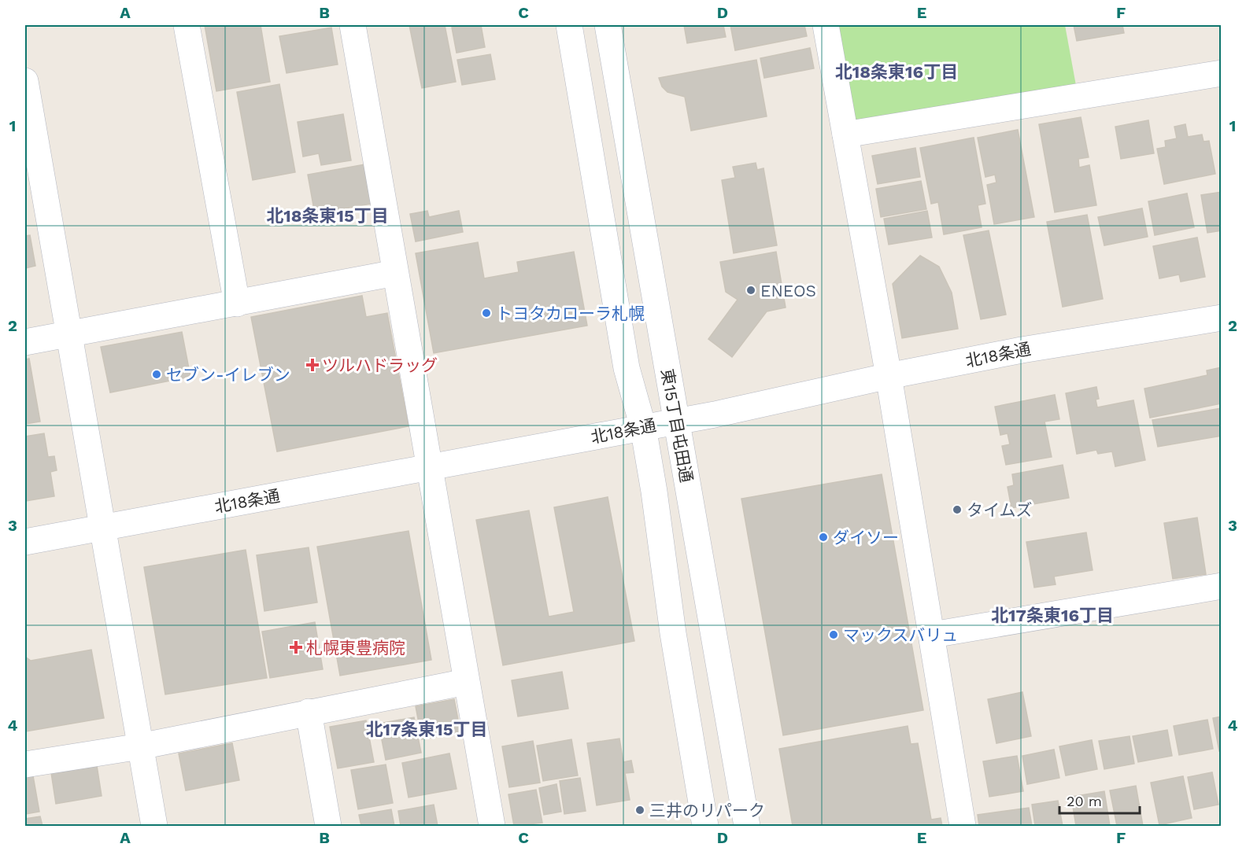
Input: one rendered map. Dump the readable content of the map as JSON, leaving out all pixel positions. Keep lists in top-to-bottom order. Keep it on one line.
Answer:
{"streets":{"street":["北18条通","東15丁目屯田通"]},"crossings":[["北18条通","東15丁目屯田通"]],"districts":["北18条東16丁目","北18条東15丁目","北17条東16丁目","北17条東15丁目"],"places":{"other":["ENEOS","トヨタカローラ札幌","セブン-イレブン","タイムズ","ダイソー","マックスバリュ","三井のリパーク"],"health":["ツルハドラッグ","札幌東豊病院"]},"scale_bar":"20 m","grid":{"columns":["A","B","C","D","E","F"],"rows":["1","2","3","4"]}}
